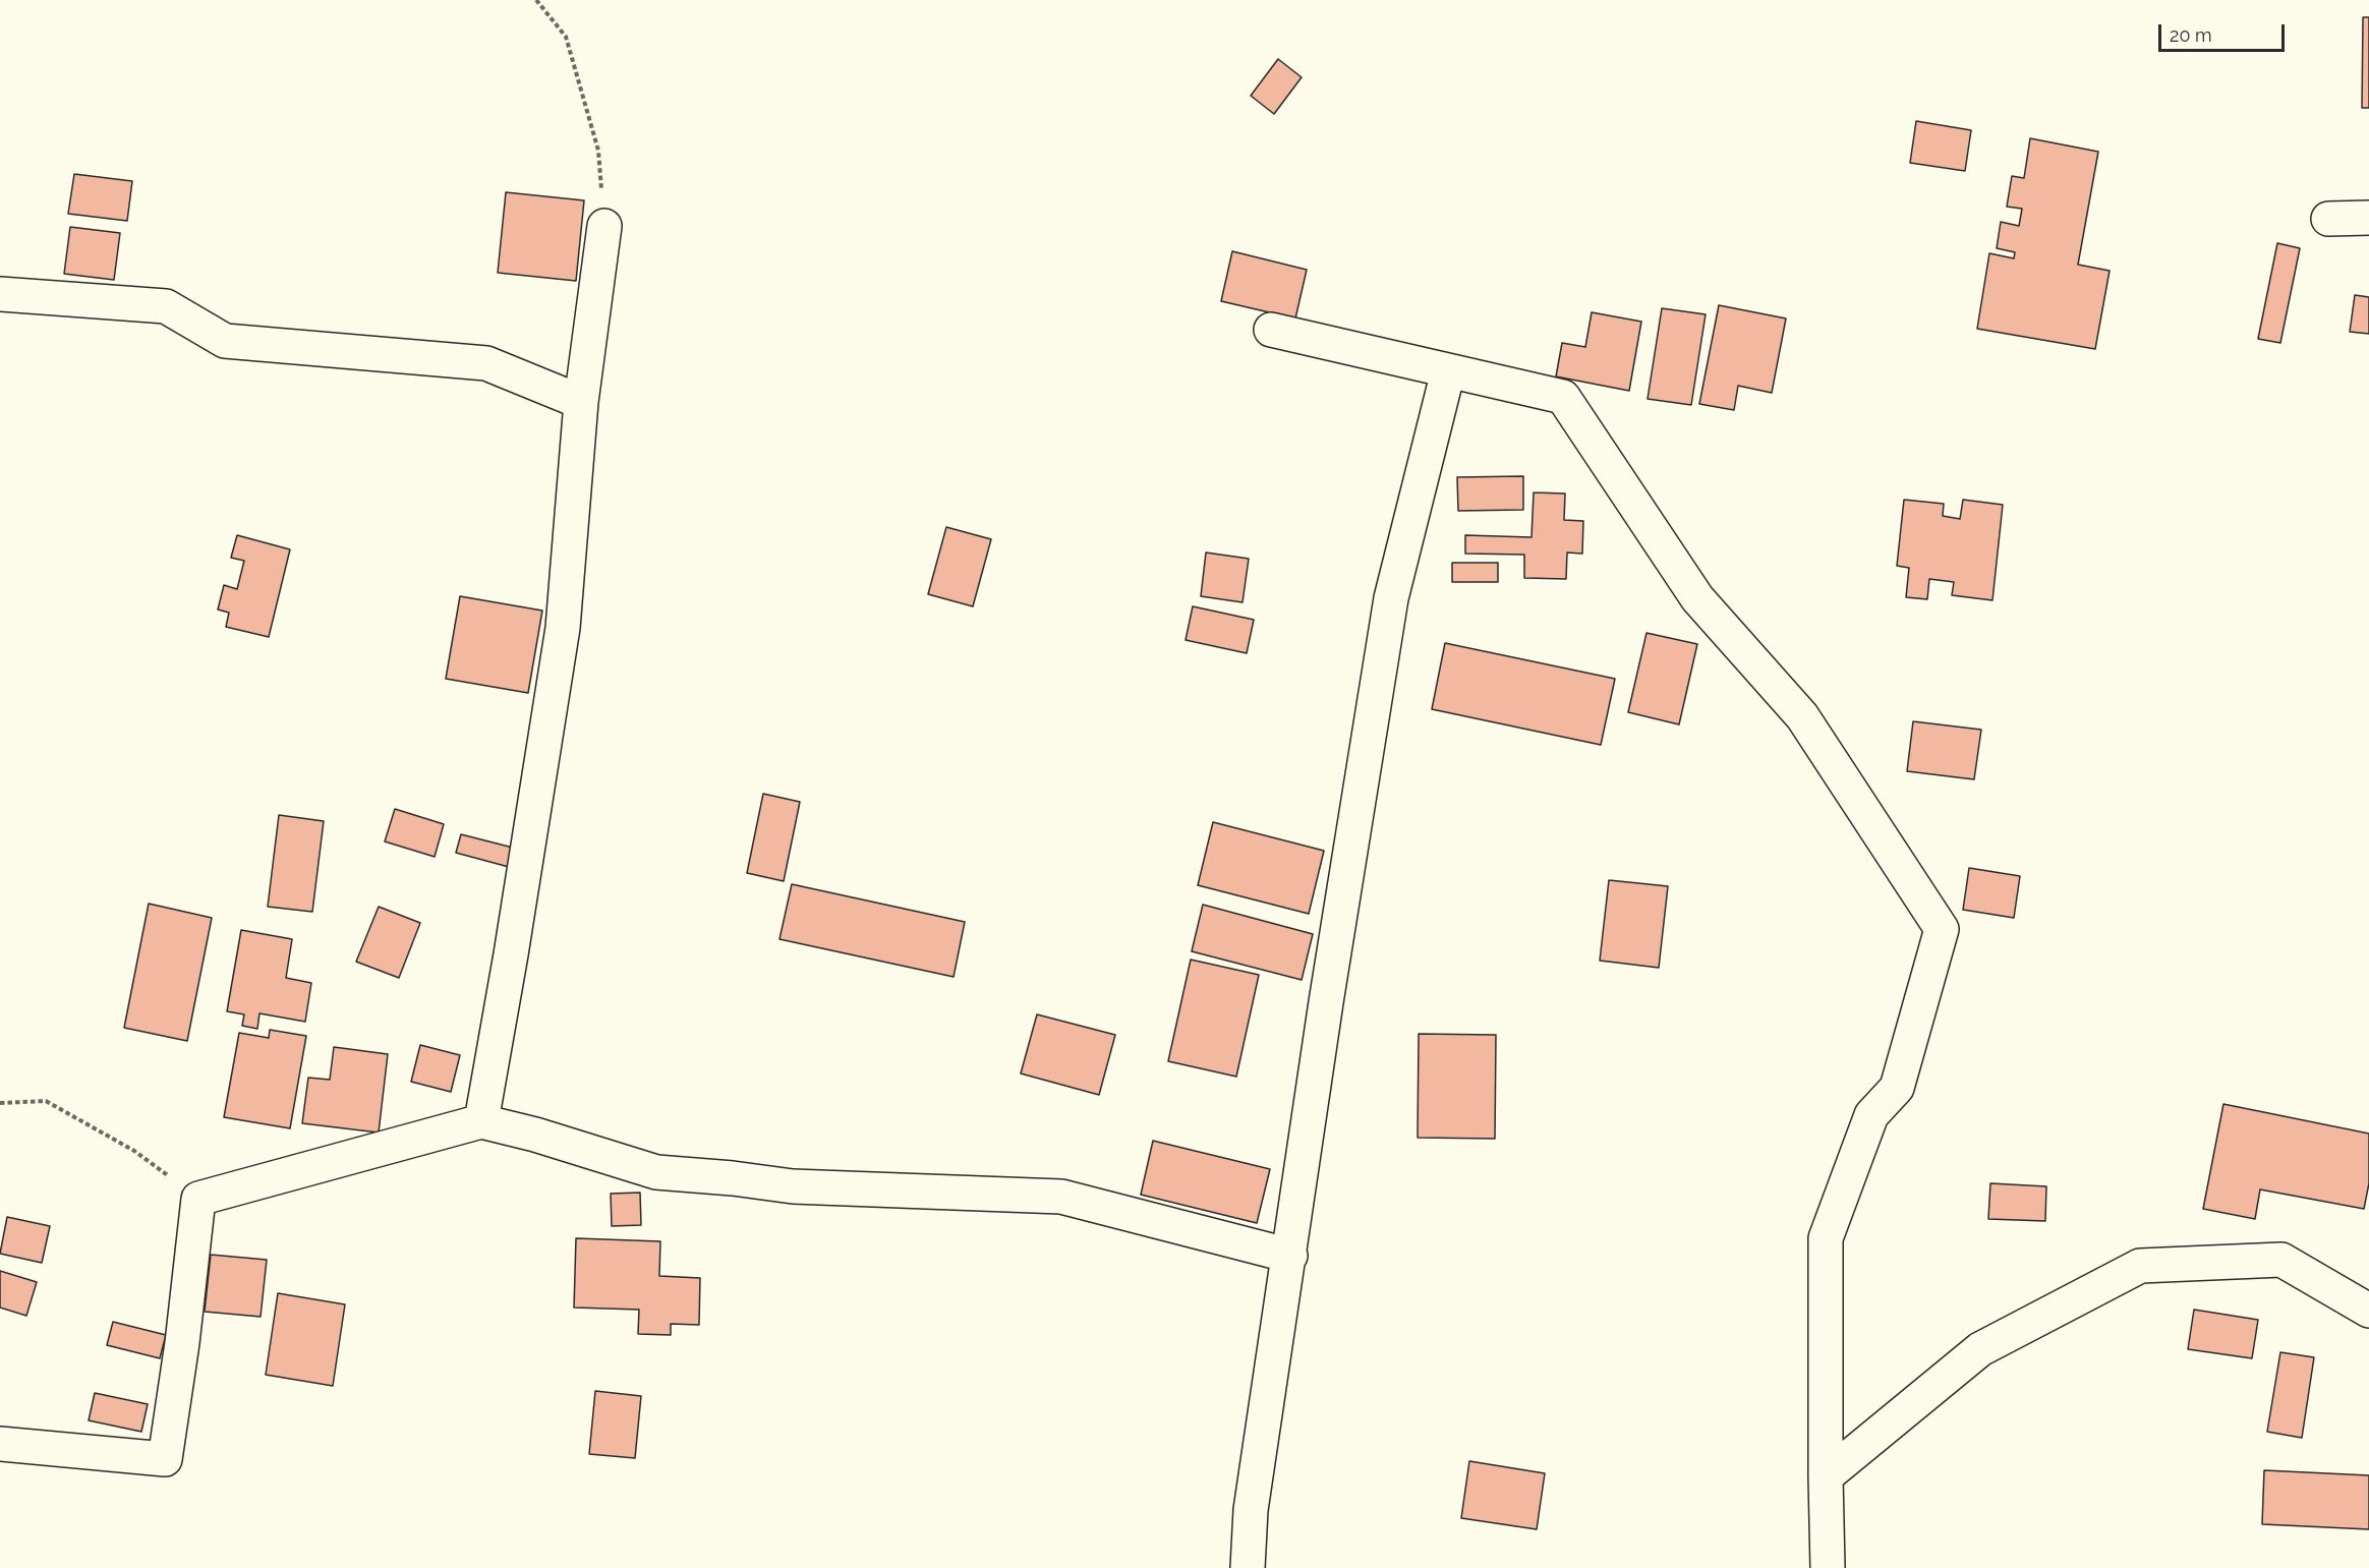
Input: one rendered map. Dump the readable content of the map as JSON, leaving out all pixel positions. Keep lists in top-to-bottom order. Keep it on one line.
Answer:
{"scale_bar":"20 m"}
